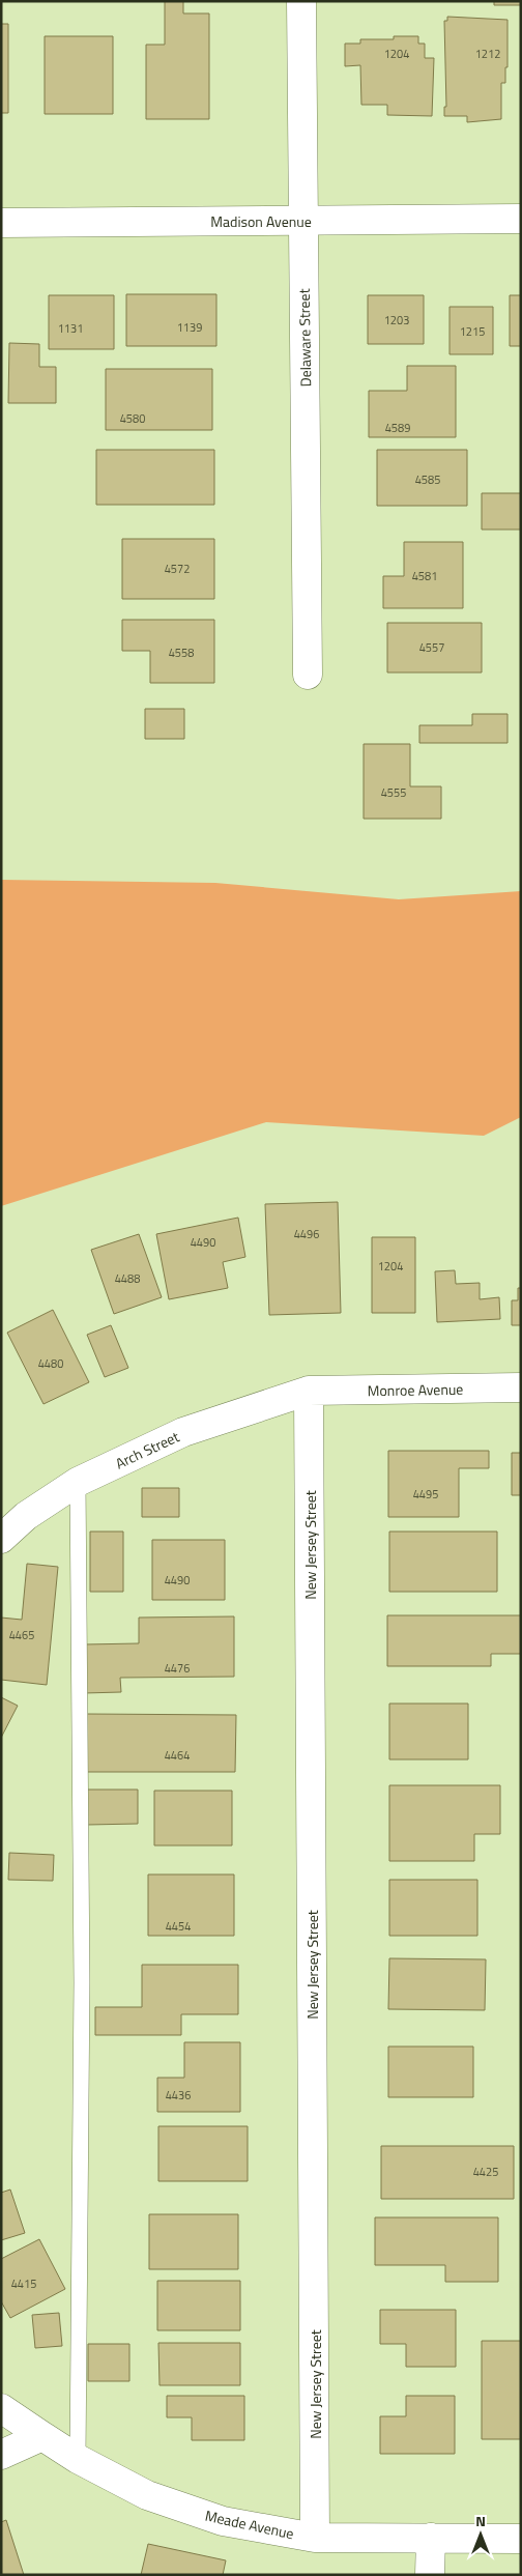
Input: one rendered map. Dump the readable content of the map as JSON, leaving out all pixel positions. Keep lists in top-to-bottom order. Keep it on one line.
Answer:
{"streets":{"street":["Madison Avenue","Delaware Street","Monroe Avenue","Arch Street","New Jersey Street","Meade Avenue"]},"crossings":[["Madison Avenue","Delaware Street"],["Monroe Avenue","Arch Street"],["Monroe Avenue","New Jersey Street"],["Arch Street","New Jersey Street"],["New Jersey Street","Meade Avenue"]],"house_numbers":["1204","1212","1203","1139","1131","1215","4580","4589","4585","4572","4581","4557","4558","4555","4496","4490","1204","4488","4480","4495","4490","4465","4476","4464","4454","4436","4425","4415"],"north":"top"}
